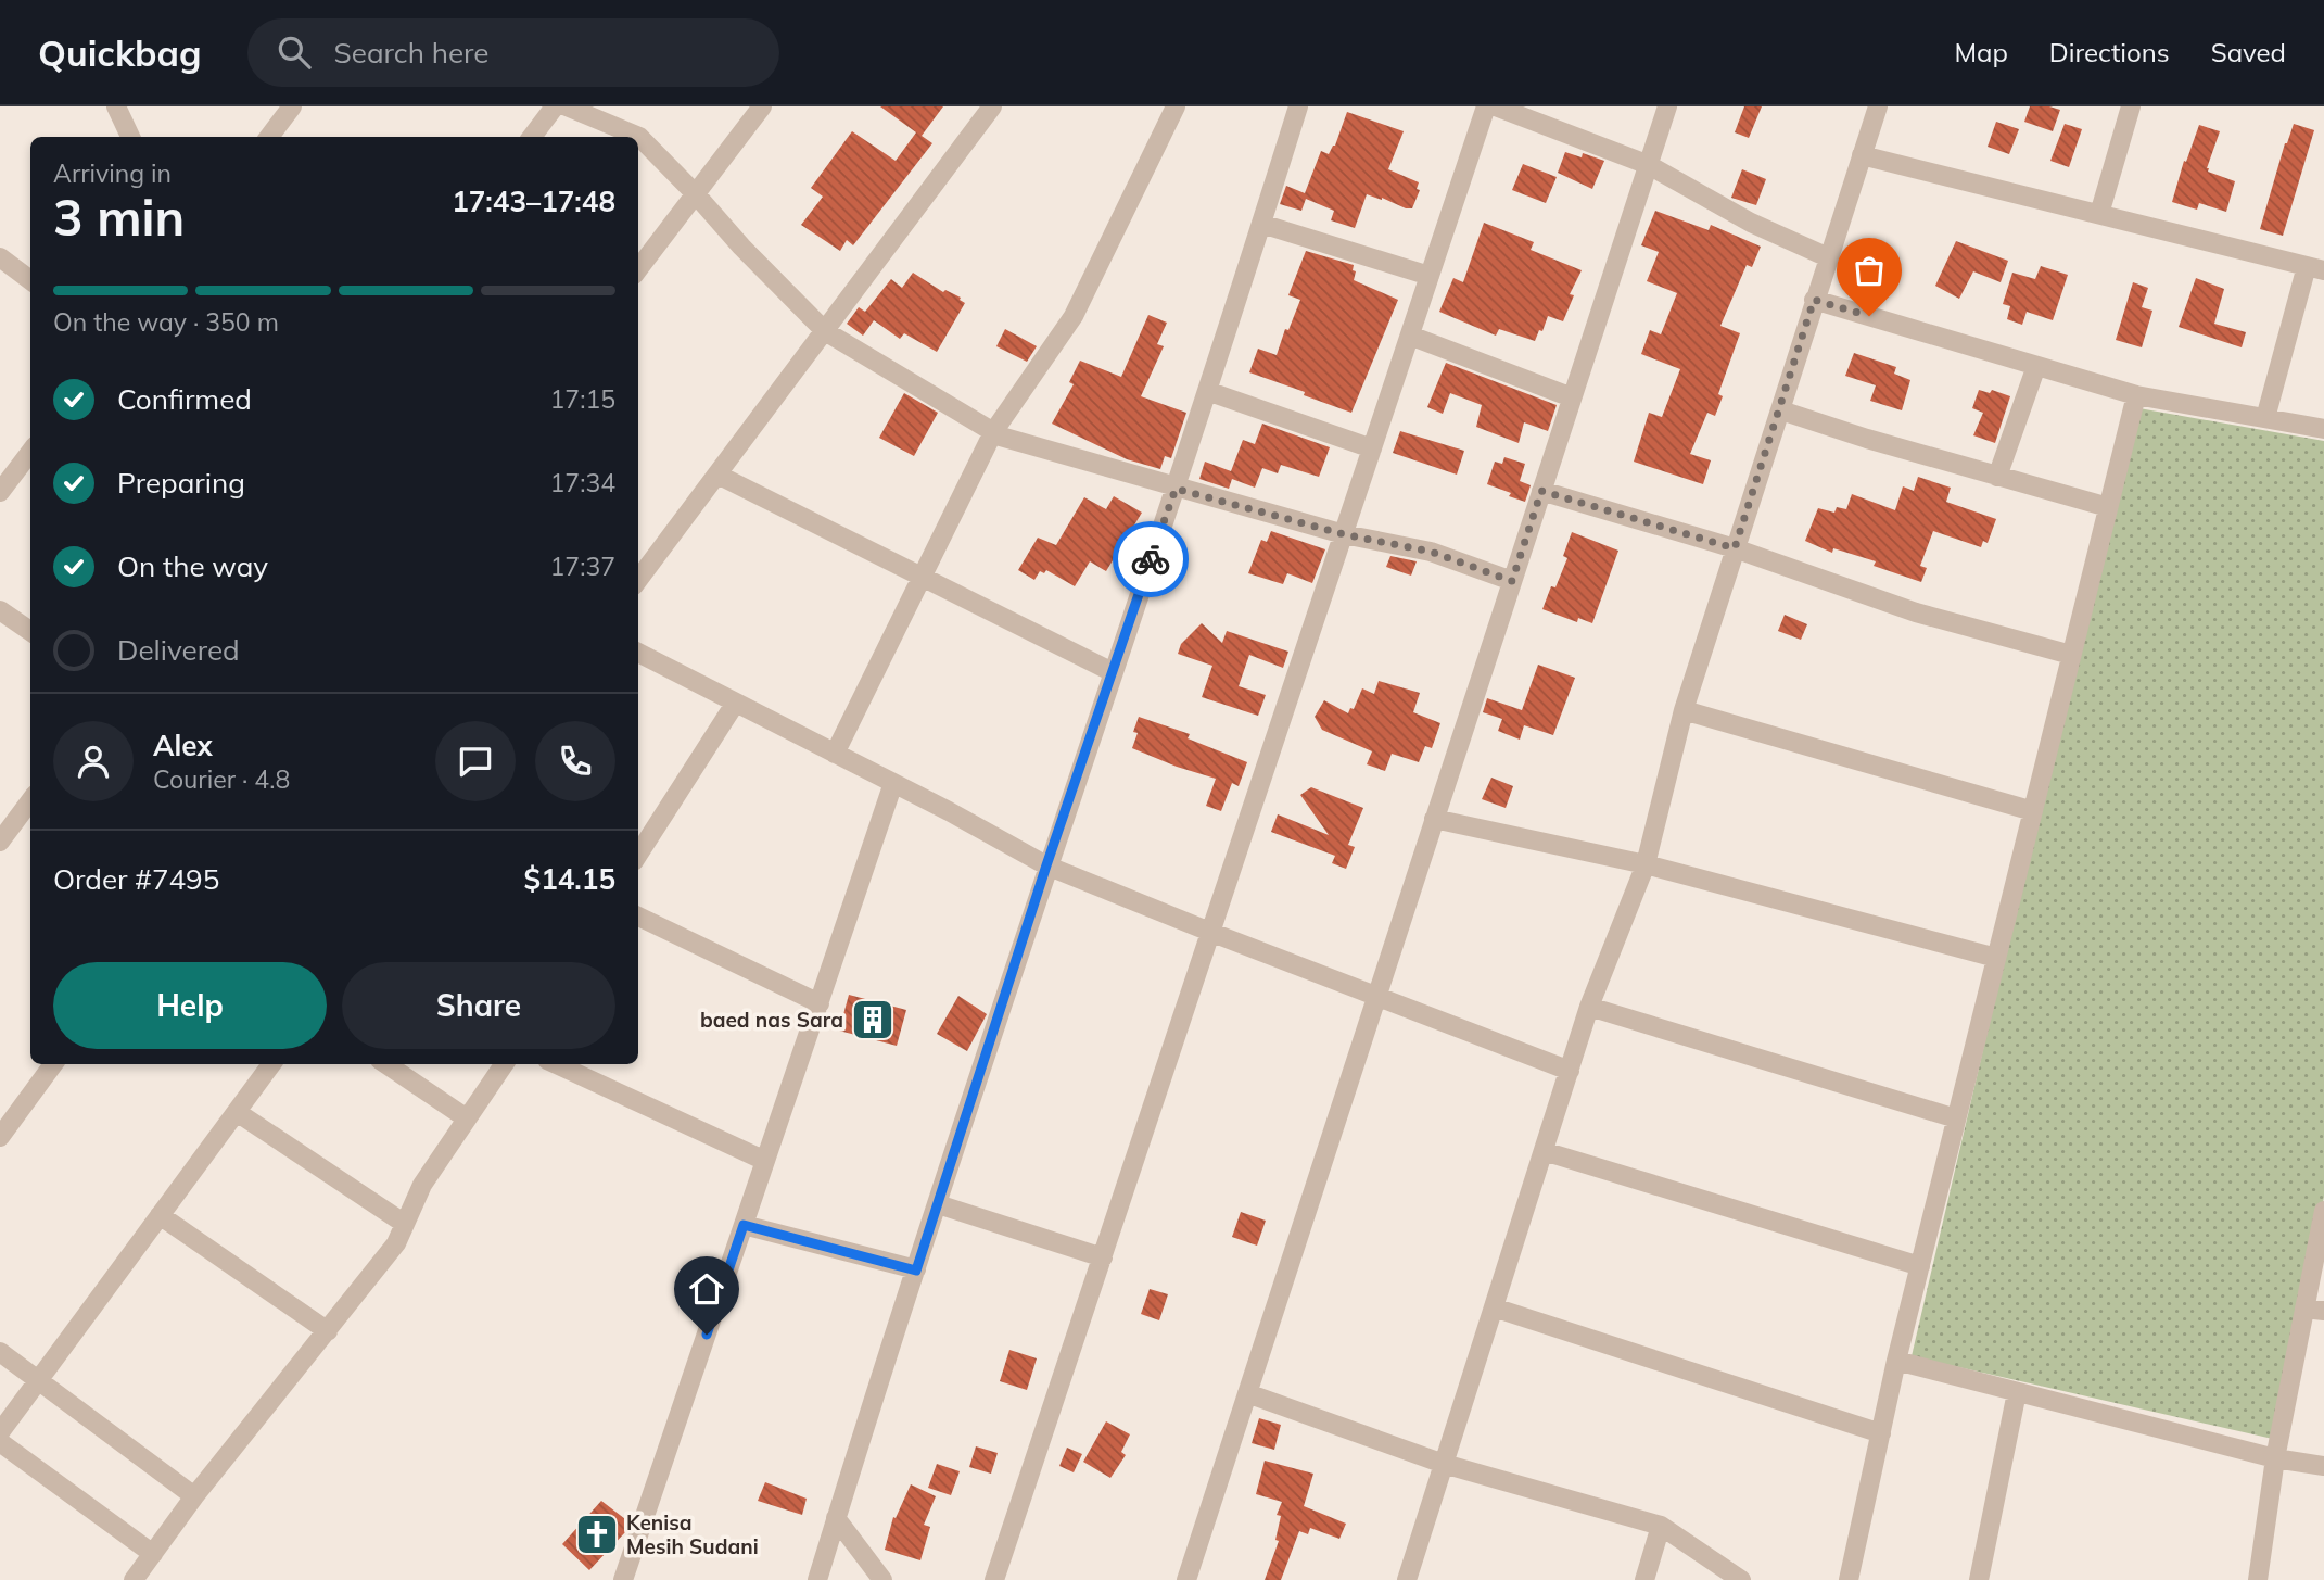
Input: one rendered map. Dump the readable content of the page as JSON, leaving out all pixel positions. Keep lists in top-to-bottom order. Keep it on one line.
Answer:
{"places":{"building":["baed nas Sara"],"church":["Kenisa Mesih Sudani"]},"page":{"header":"Quickbag","search":"Search here","nav":["Map","Directions","Saved"],"heading":["3 min","Arriving in","17:43–17:48"],"panel":["Alex","Courier · 4.8","Order #7495","$14.15"],"bar":"On the way · 350 m","list":[["Confirmed","17:15"],["Preparing","17:34"],["On the way","17:37"],"Delivered"],"buttons":["Help","Share"]}}
